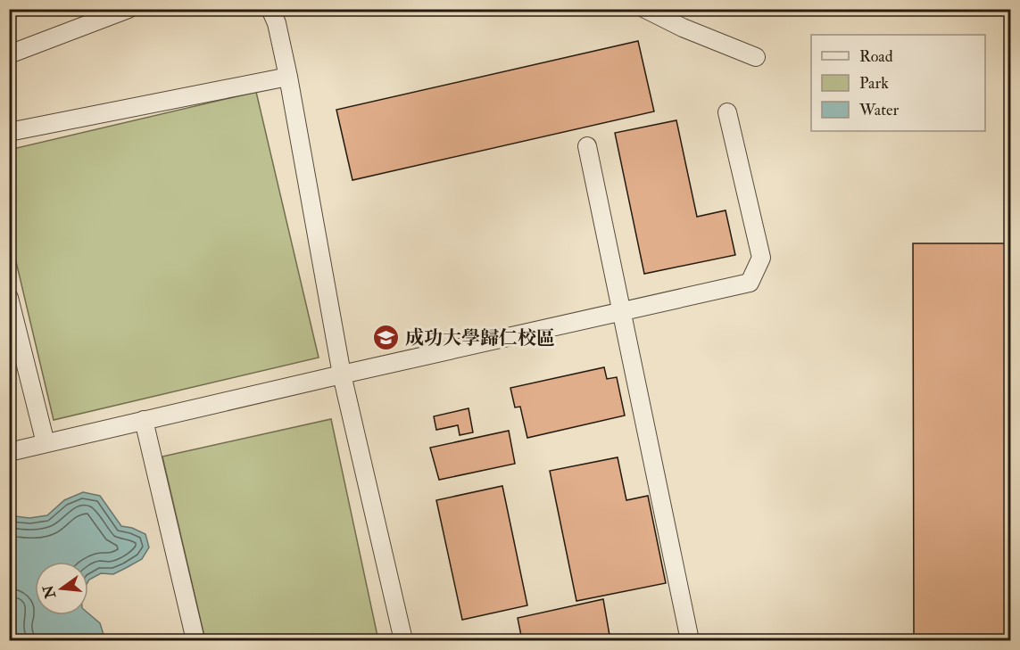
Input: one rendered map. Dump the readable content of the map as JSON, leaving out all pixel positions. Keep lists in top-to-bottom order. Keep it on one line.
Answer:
{"places":{"school or university":["成功大學歸仁校區"]},"legend":["Road","Park","Water"],"north":"left"}
